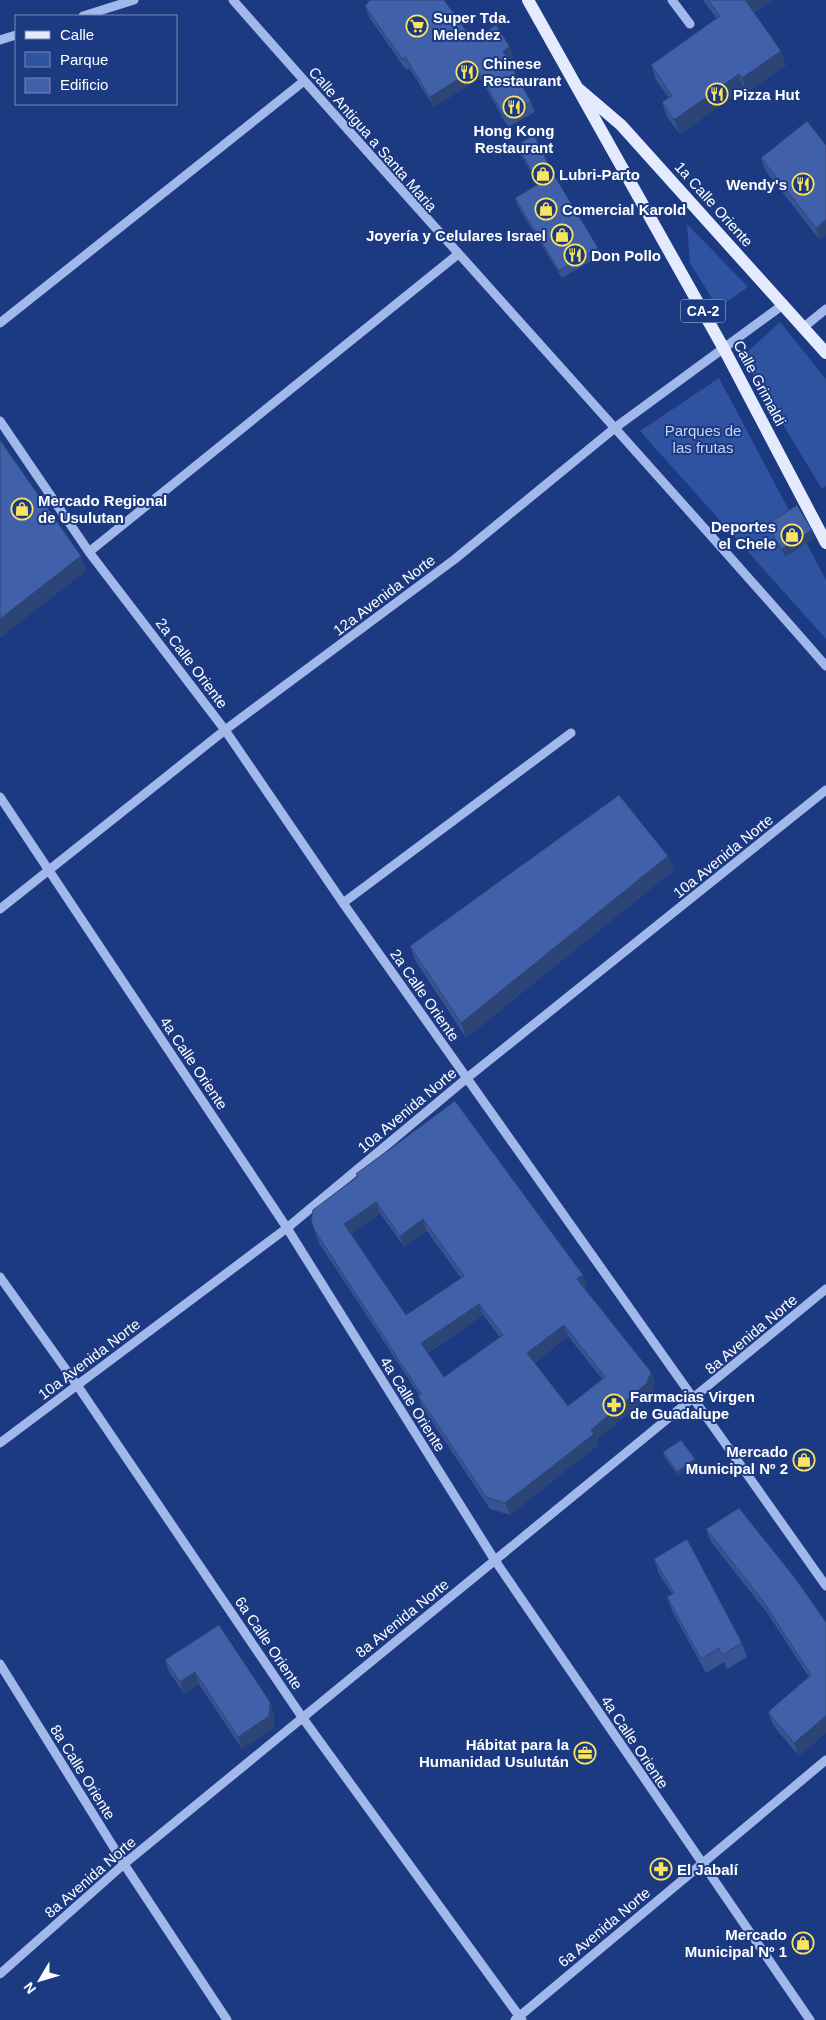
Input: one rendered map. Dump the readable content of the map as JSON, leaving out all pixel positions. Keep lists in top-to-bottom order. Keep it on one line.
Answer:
{"streets":{"main road":["1a Calle Oriente","CA-2","Calle Grimaldi"],"street":["Calle Antigua a Santa Maria","12a Avenida Norte","2a Calle Oriente","10a Avenida Norte","4a Calle Oriente","8a Avenida Norte","6a Calle Oriente","8a Calle Oriente","6a Avenida Norte"]},"crossings":[["Calle Antigua a Santa Maria","12a Avenida Norte"],["1a Calle Oriente","CA-2"],["1a Calle Oriente","Calle Grimaldi"],["1a Calle Oriente","12a Avenida Norte"],["CA-2","Calle Grimaldi"],["Calle Grimaldi","12a Avenida Norte"],["12a Avenida Norte","2a Calle Oriente"],["12a Avenida Norte","4a Calle Oriente"],["2a Calle Oriente","10a Avenida Norte"],["2a Calle Oriente","8a Avenida Norte"],["10a Avenida Norte","4a Calle Oriente"],["10a Avenida Norte","6a Calle Oriente"],["4a Calle Oriente","8a Avenida Norte"],["4a Calle Oriente","6a Avenida Norte"],["8a Avenida Norte","6a Calle Oriente"],["8a Avenida Norte","8a Calle Oriente"],["6a Calle Oriente","6a Avenida Norte"]],"parks":["Parques de las frutas"],"places":{"supermarket":["Super Tda. Melendez"],"restaurant":["Chinese Restaurant","Pizza Hut","Hong Kong Restaurant","Wendy's","Don Pollo"],"shop":["Lubri-Parto","Comercial Karold","Joyería y Celulares Israel","Mercado Regional de Usulutan","Deportes el Chele","Mercado Municipal Nº 2","Mercado Municipal Nº 1"],"pharmacy":["Farmacias Virgen de Guadalupe","El Jabalí"],"office":["Hábitat para la Humanidad Usulután"]},"legend":["Calle","Parque","Edificio"],"north":"bottom left"}
